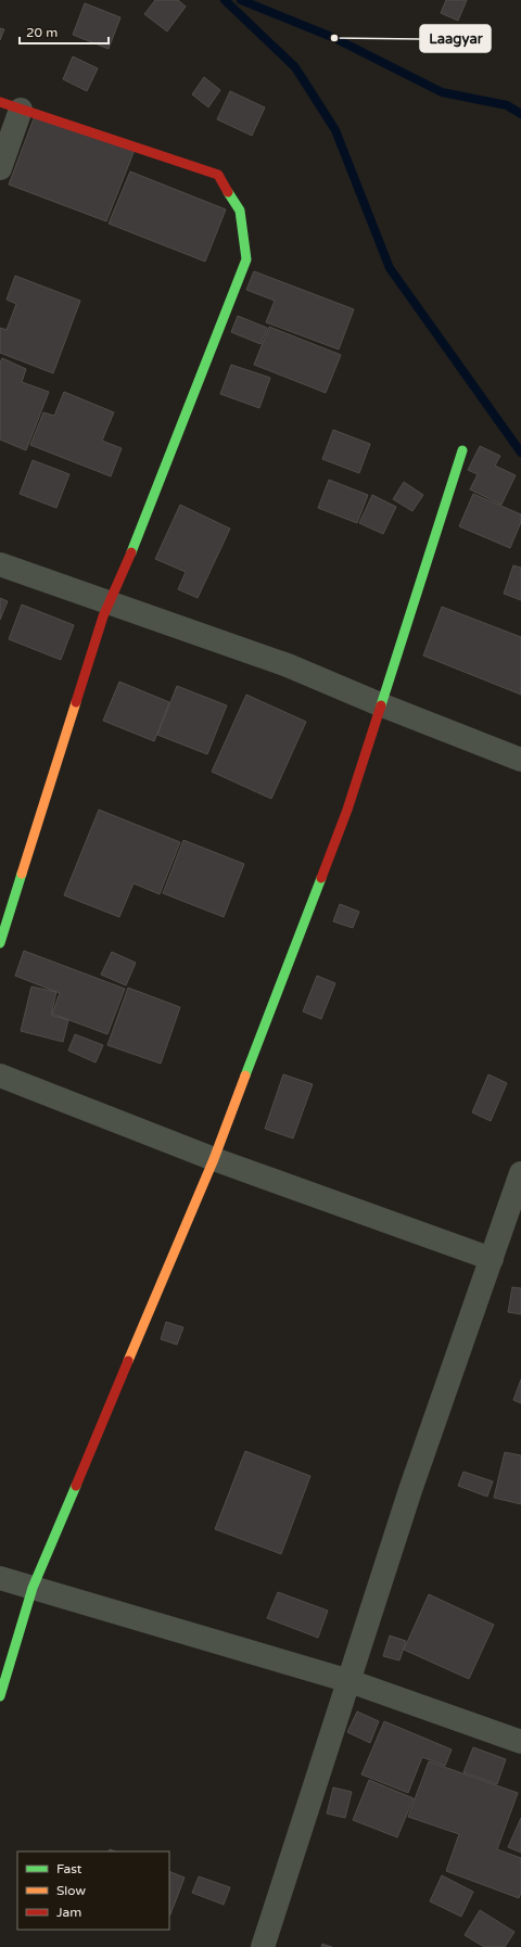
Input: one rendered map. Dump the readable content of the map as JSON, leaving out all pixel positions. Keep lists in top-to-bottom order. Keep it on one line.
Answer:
{"places":["Laagyar"],"legend":["Fast","Slow","Jam"],"scale_bar":"20 m"}
